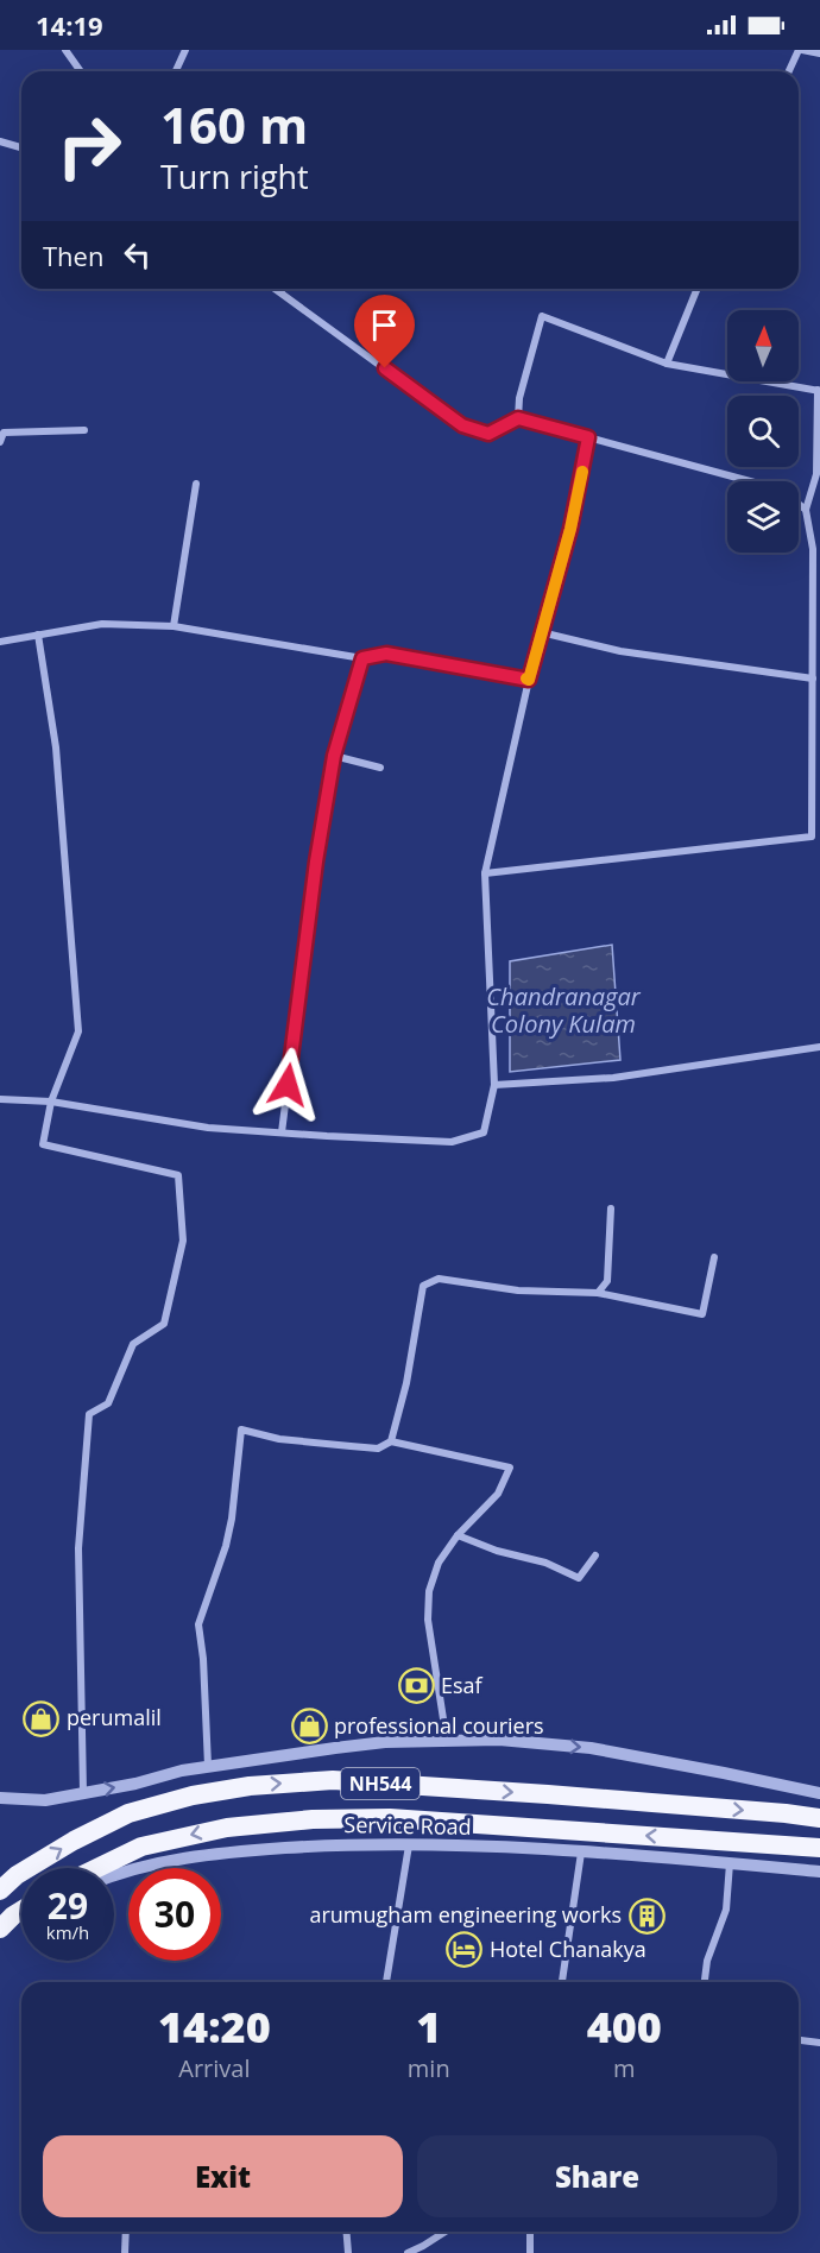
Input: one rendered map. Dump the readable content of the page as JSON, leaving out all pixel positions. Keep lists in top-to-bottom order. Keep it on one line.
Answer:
{"streets":{"highway":["NH544"],"street":["Service Road"]},"water":["Chandranagar Colony Kulam"],"places":{"bank":["Esaf"],"shop":["perumalil","professional couriers"],"building":["arumugham engineering works"],"hotel":["Hotel Chanakya"]},"north":"top","page":{"status":"14:19","turn":["160 m","Turn right"],"then":"Then","speed":"29 km/h","limit":"30","eta":["14:20","Arrival","1","min","400","m"],"buttons":["Exit","Share"]}}
